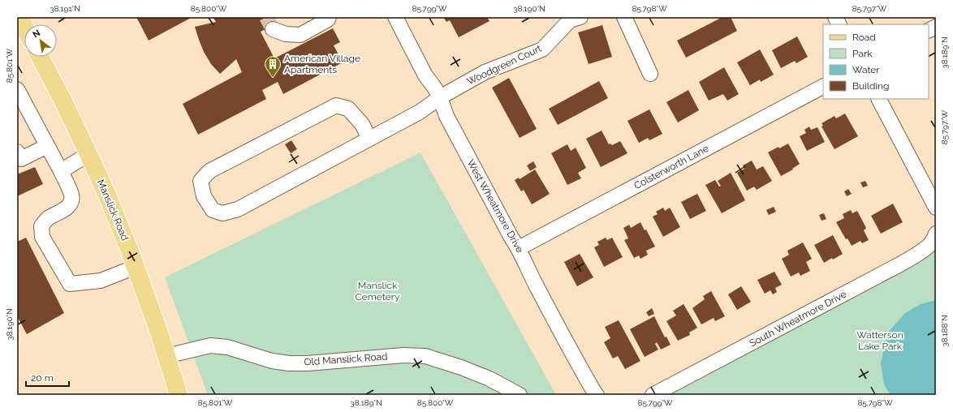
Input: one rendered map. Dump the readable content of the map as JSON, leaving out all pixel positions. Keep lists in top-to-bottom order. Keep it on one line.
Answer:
{"streets":{"main road":["Manslick Road"],"street":["Woodgreen Court","Colsterworth Lane","West Wheatmore Drive","South Wheatmore Drive","Old Manslick Road"]},"crossings":[["Woodgreen Court","West Wheatmore Drive"],["Colsterworth Lane","West Wheatmore Drive"],["Manslick Road","Old Manslick Road"]],"parks":["Manslick Cemetery","Watterson Lake Park"],"places":{"building":["American Village Apartments"]},"legend":["Road","Park","Water","Building"],"scale_bar":"20 m","north":"top left","coordinates":["38.191°N","85.800°W","85.799°W","38.190°N","85.798°W","85.797°W","38.189°N","85.801°W","38.188°N"]}
